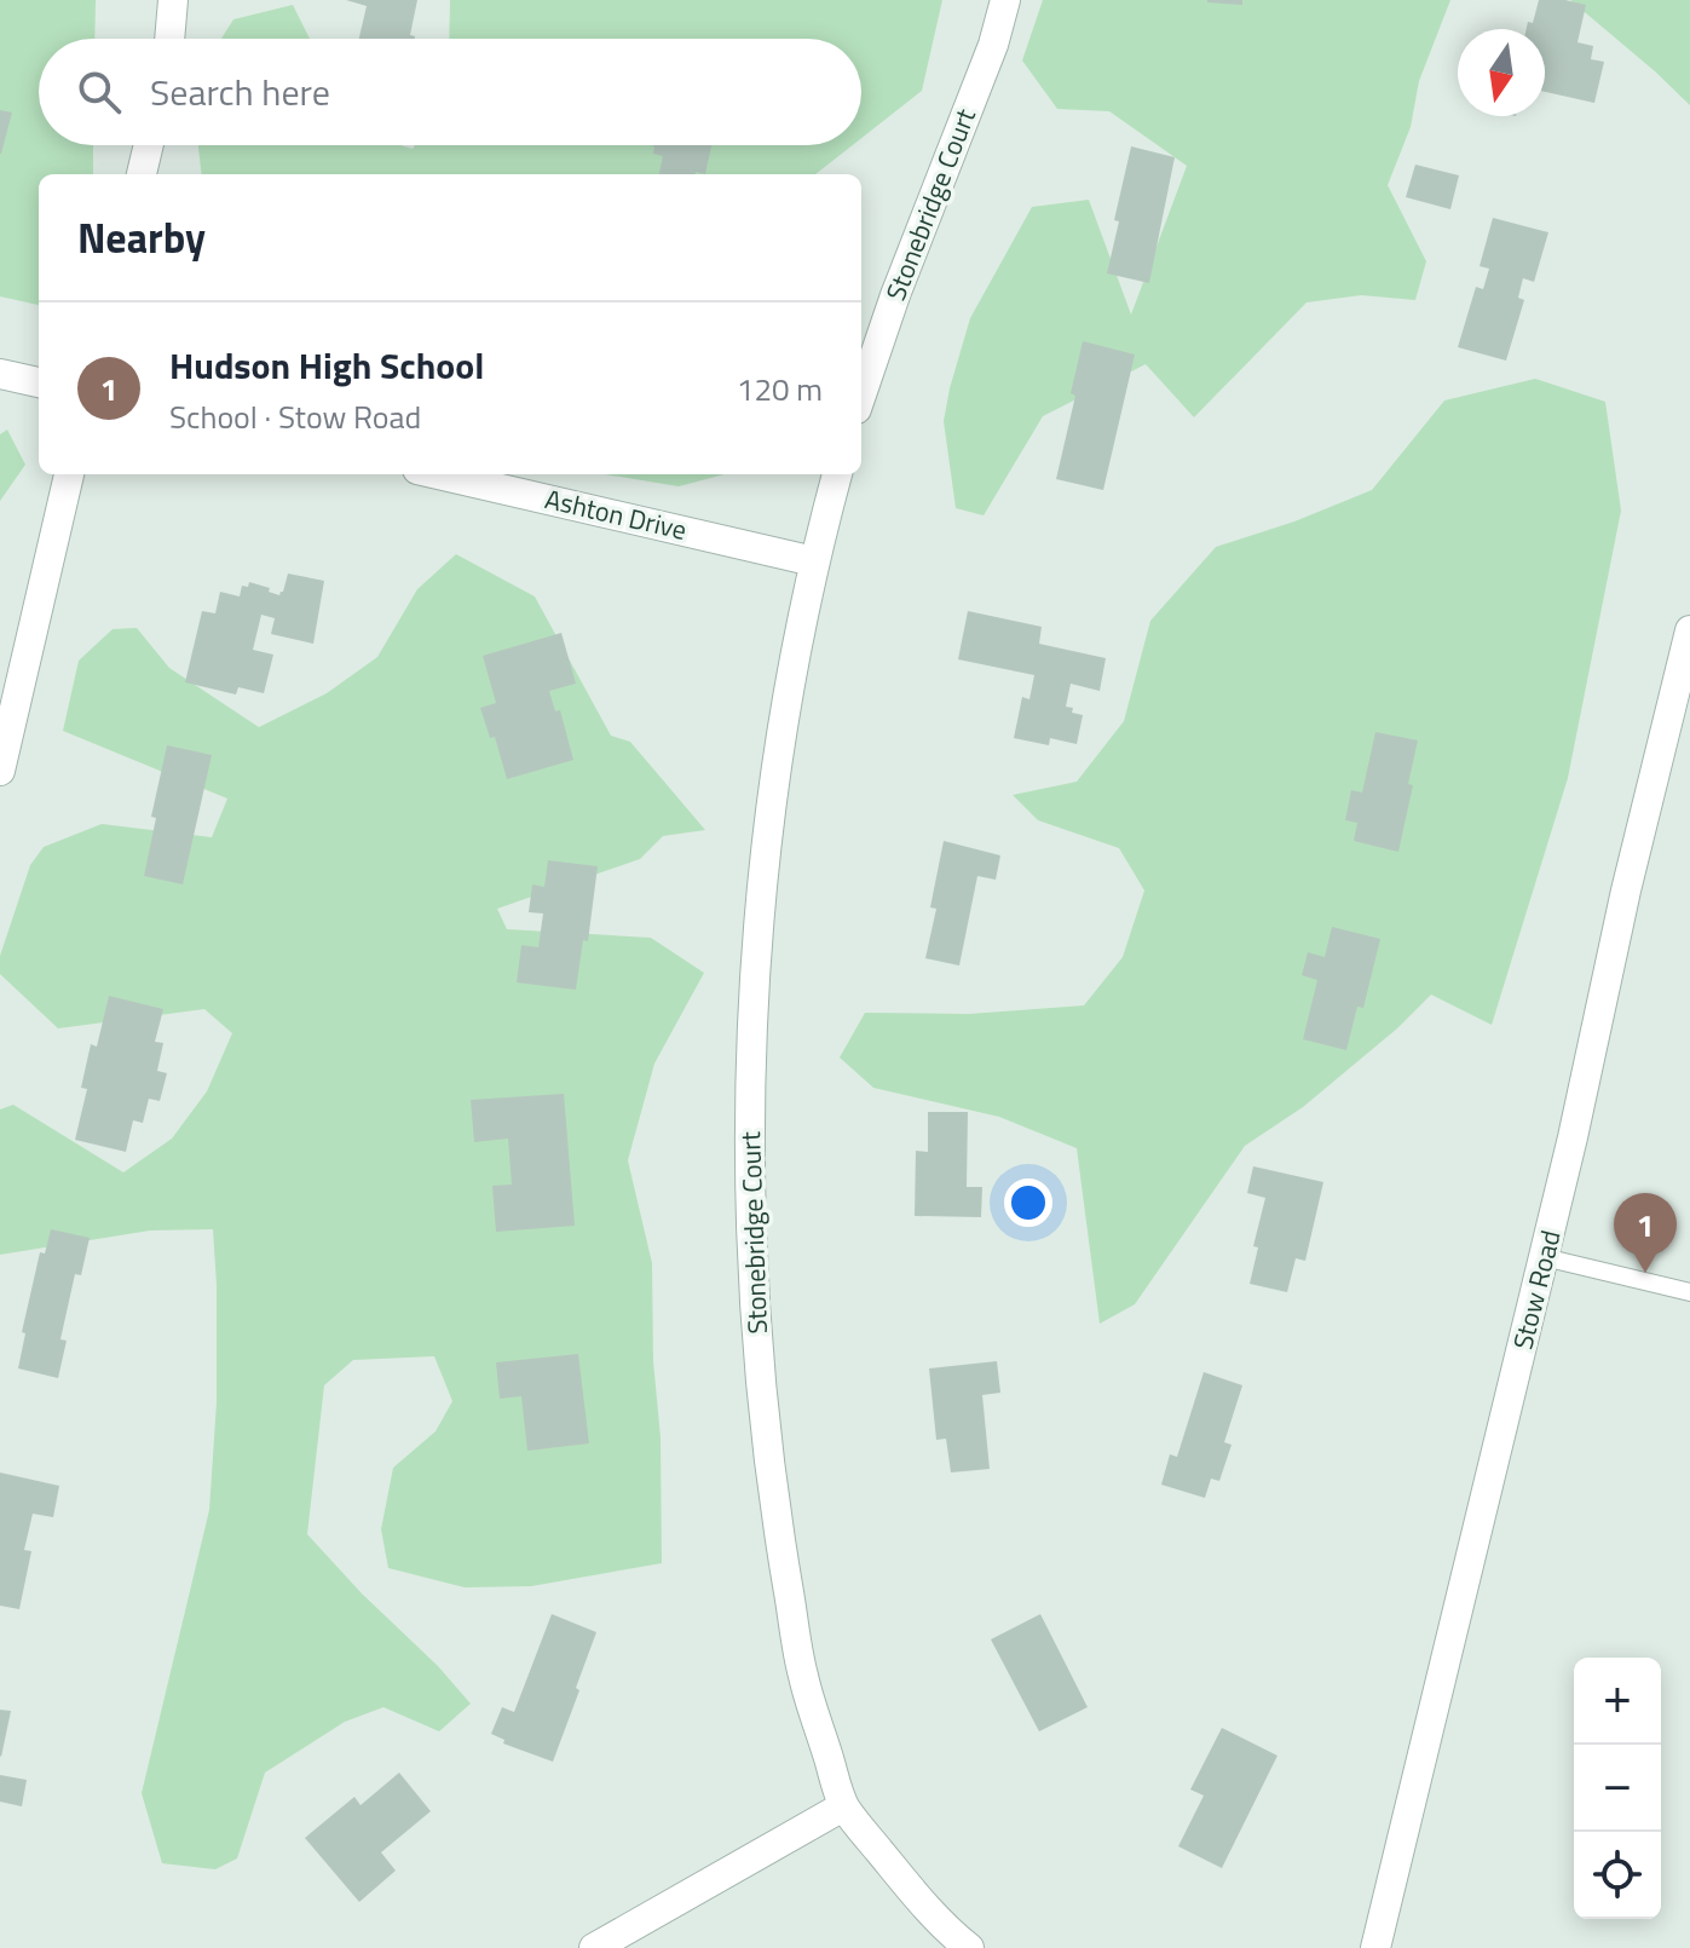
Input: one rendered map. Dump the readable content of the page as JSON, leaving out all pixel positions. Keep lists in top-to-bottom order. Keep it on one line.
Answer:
{"streets":{"street":["Stonebridge Court","Ashton Drive","Stow Road"]},"crossings":[["Stonebridge Court","Ashton Drive"]],"north":"bottom","page":{"search":"Search here","heading":"Nearby","list":[{"mark":"1","name":"Hudson High School","note":"School · Stow Road","value":"120 m"}],"pins":"1","map_buttons":["+","−"]}}
